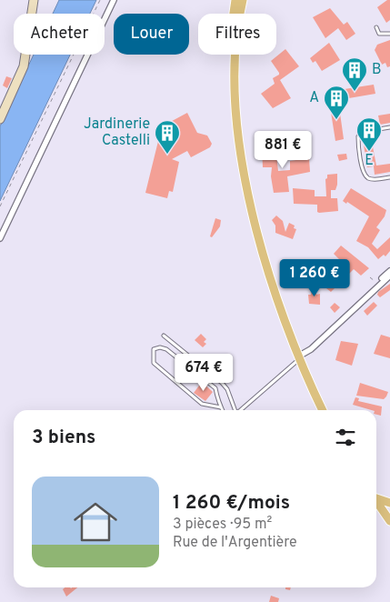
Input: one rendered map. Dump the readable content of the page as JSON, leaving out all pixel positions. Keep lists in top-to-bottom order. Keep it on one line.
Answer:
{"places":{"building":["B","A","E","Jardinerie Castelli"]},"page":{"chip":["Acheter","Louer","Filtres"],"price":["881 €","1 260 €","674 €"],"heading":"3 biens","list":[{"name":"1 260 €/mois","note":"3 pièces · 95 m² · Rue de l'Argentière"}]}}
